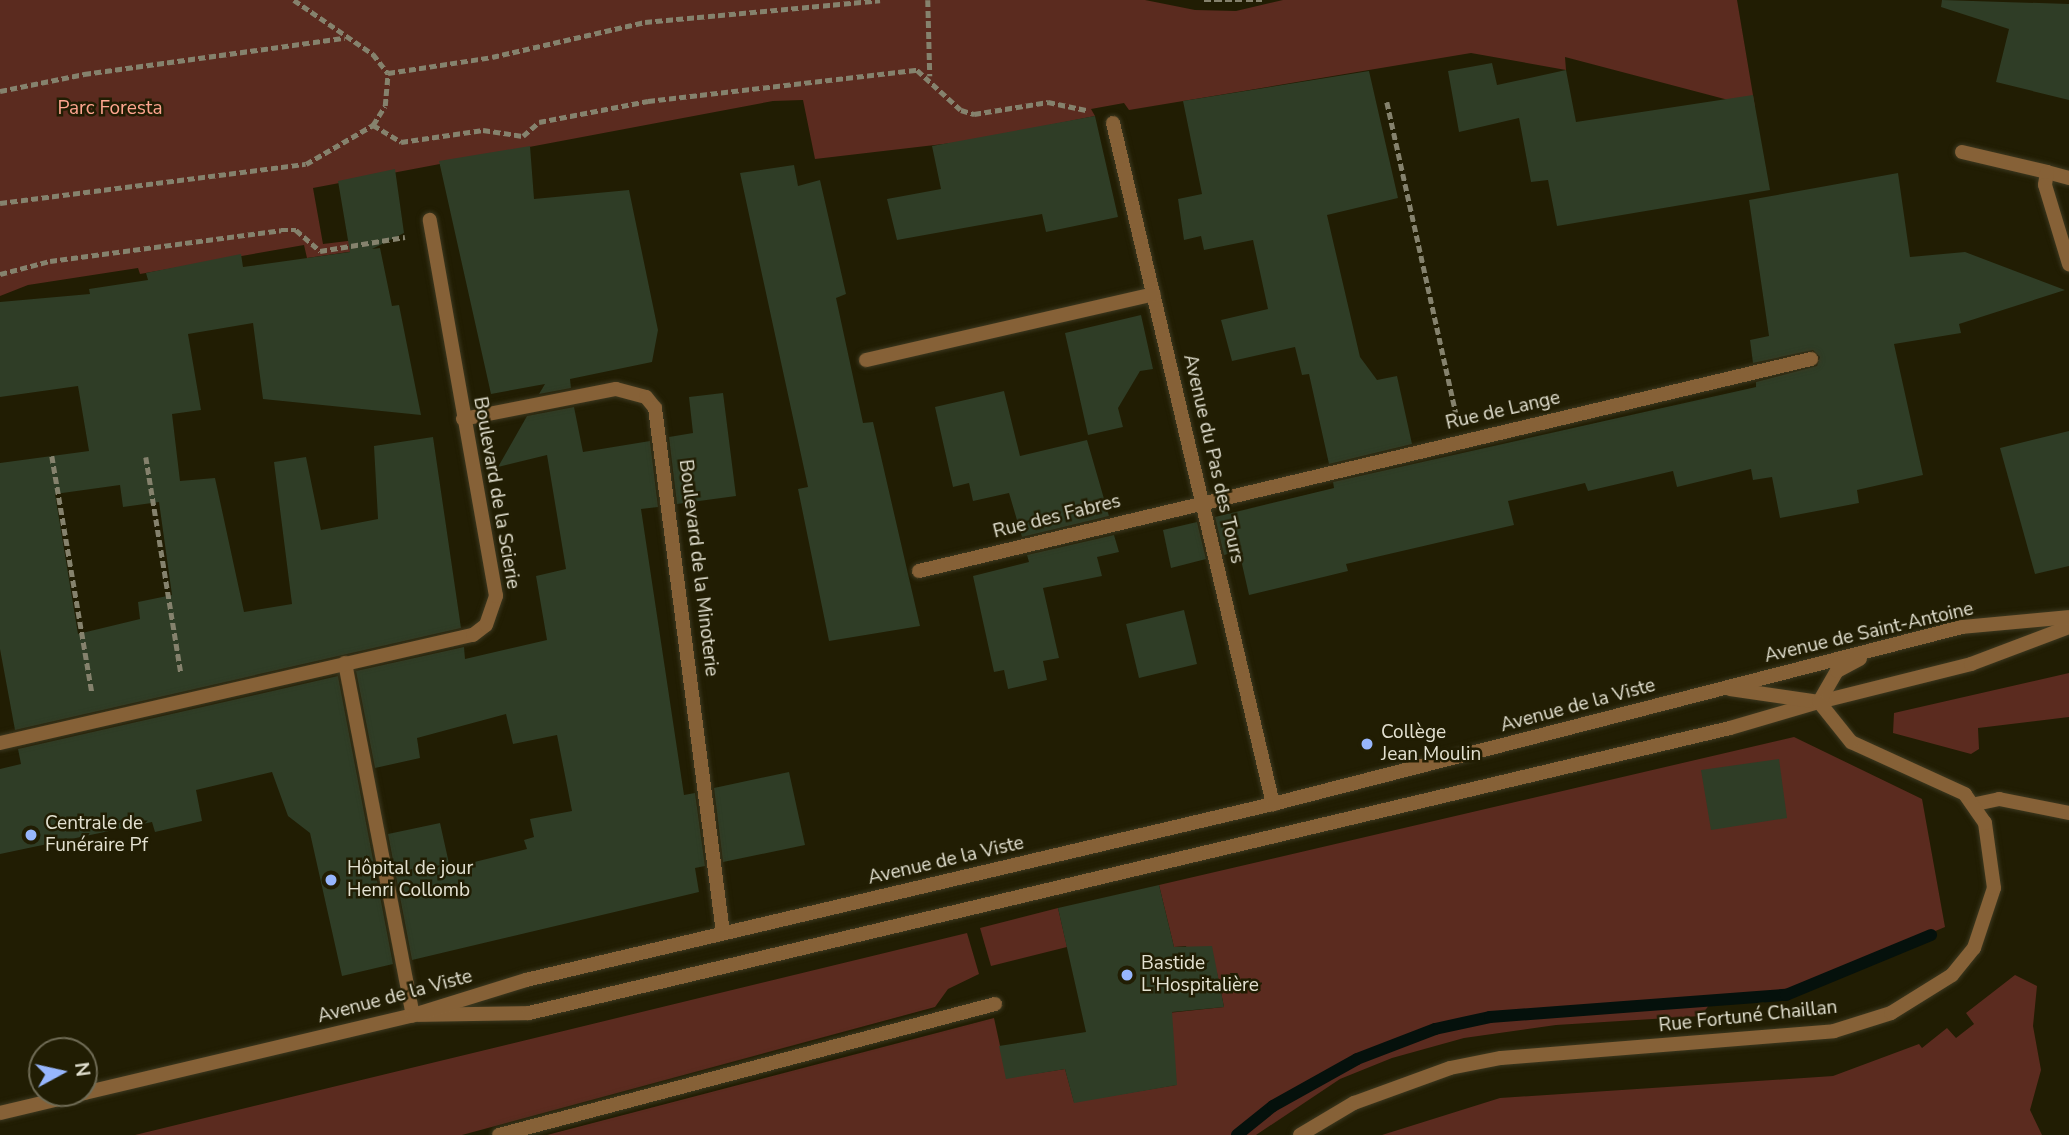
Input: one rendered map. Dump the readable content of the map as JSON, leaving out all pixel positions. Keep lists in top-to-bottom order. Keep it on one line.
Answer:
{"streets":{"street":["Rue de Lange","Avenue du Pas des Tours","Boulevard de la Scierie","Rue des Fabres","Boulevard de la Minoterie","Avenue de Saint-Antoine","Avenue de la Viste","Rue Fortuné Chaillan"]},"crossings":[["Rue de Lange","Avenue du Pas des Tours"],["Rue de Lange","Rue des Fabres"],["Avenue du Pas des Tours","Rue des Fabres"],["Avenue du Pas des Tours","Avenue de la Viste"],["Boulevard de la Scierie","Boulevard de la Minoterie"],["Boulevard de la Minoterie","Avenue de la Viste"],["Avenue de Saint-Antoine","Avenue de la Viste"]],"parks":["Parc Foresta"],"places":["Collège Jean Moulin","Centrale de Funéraire Pf","Hôpital de jour Henri Collomb","Bastide L'Hospitalière"],"north":"right"}
